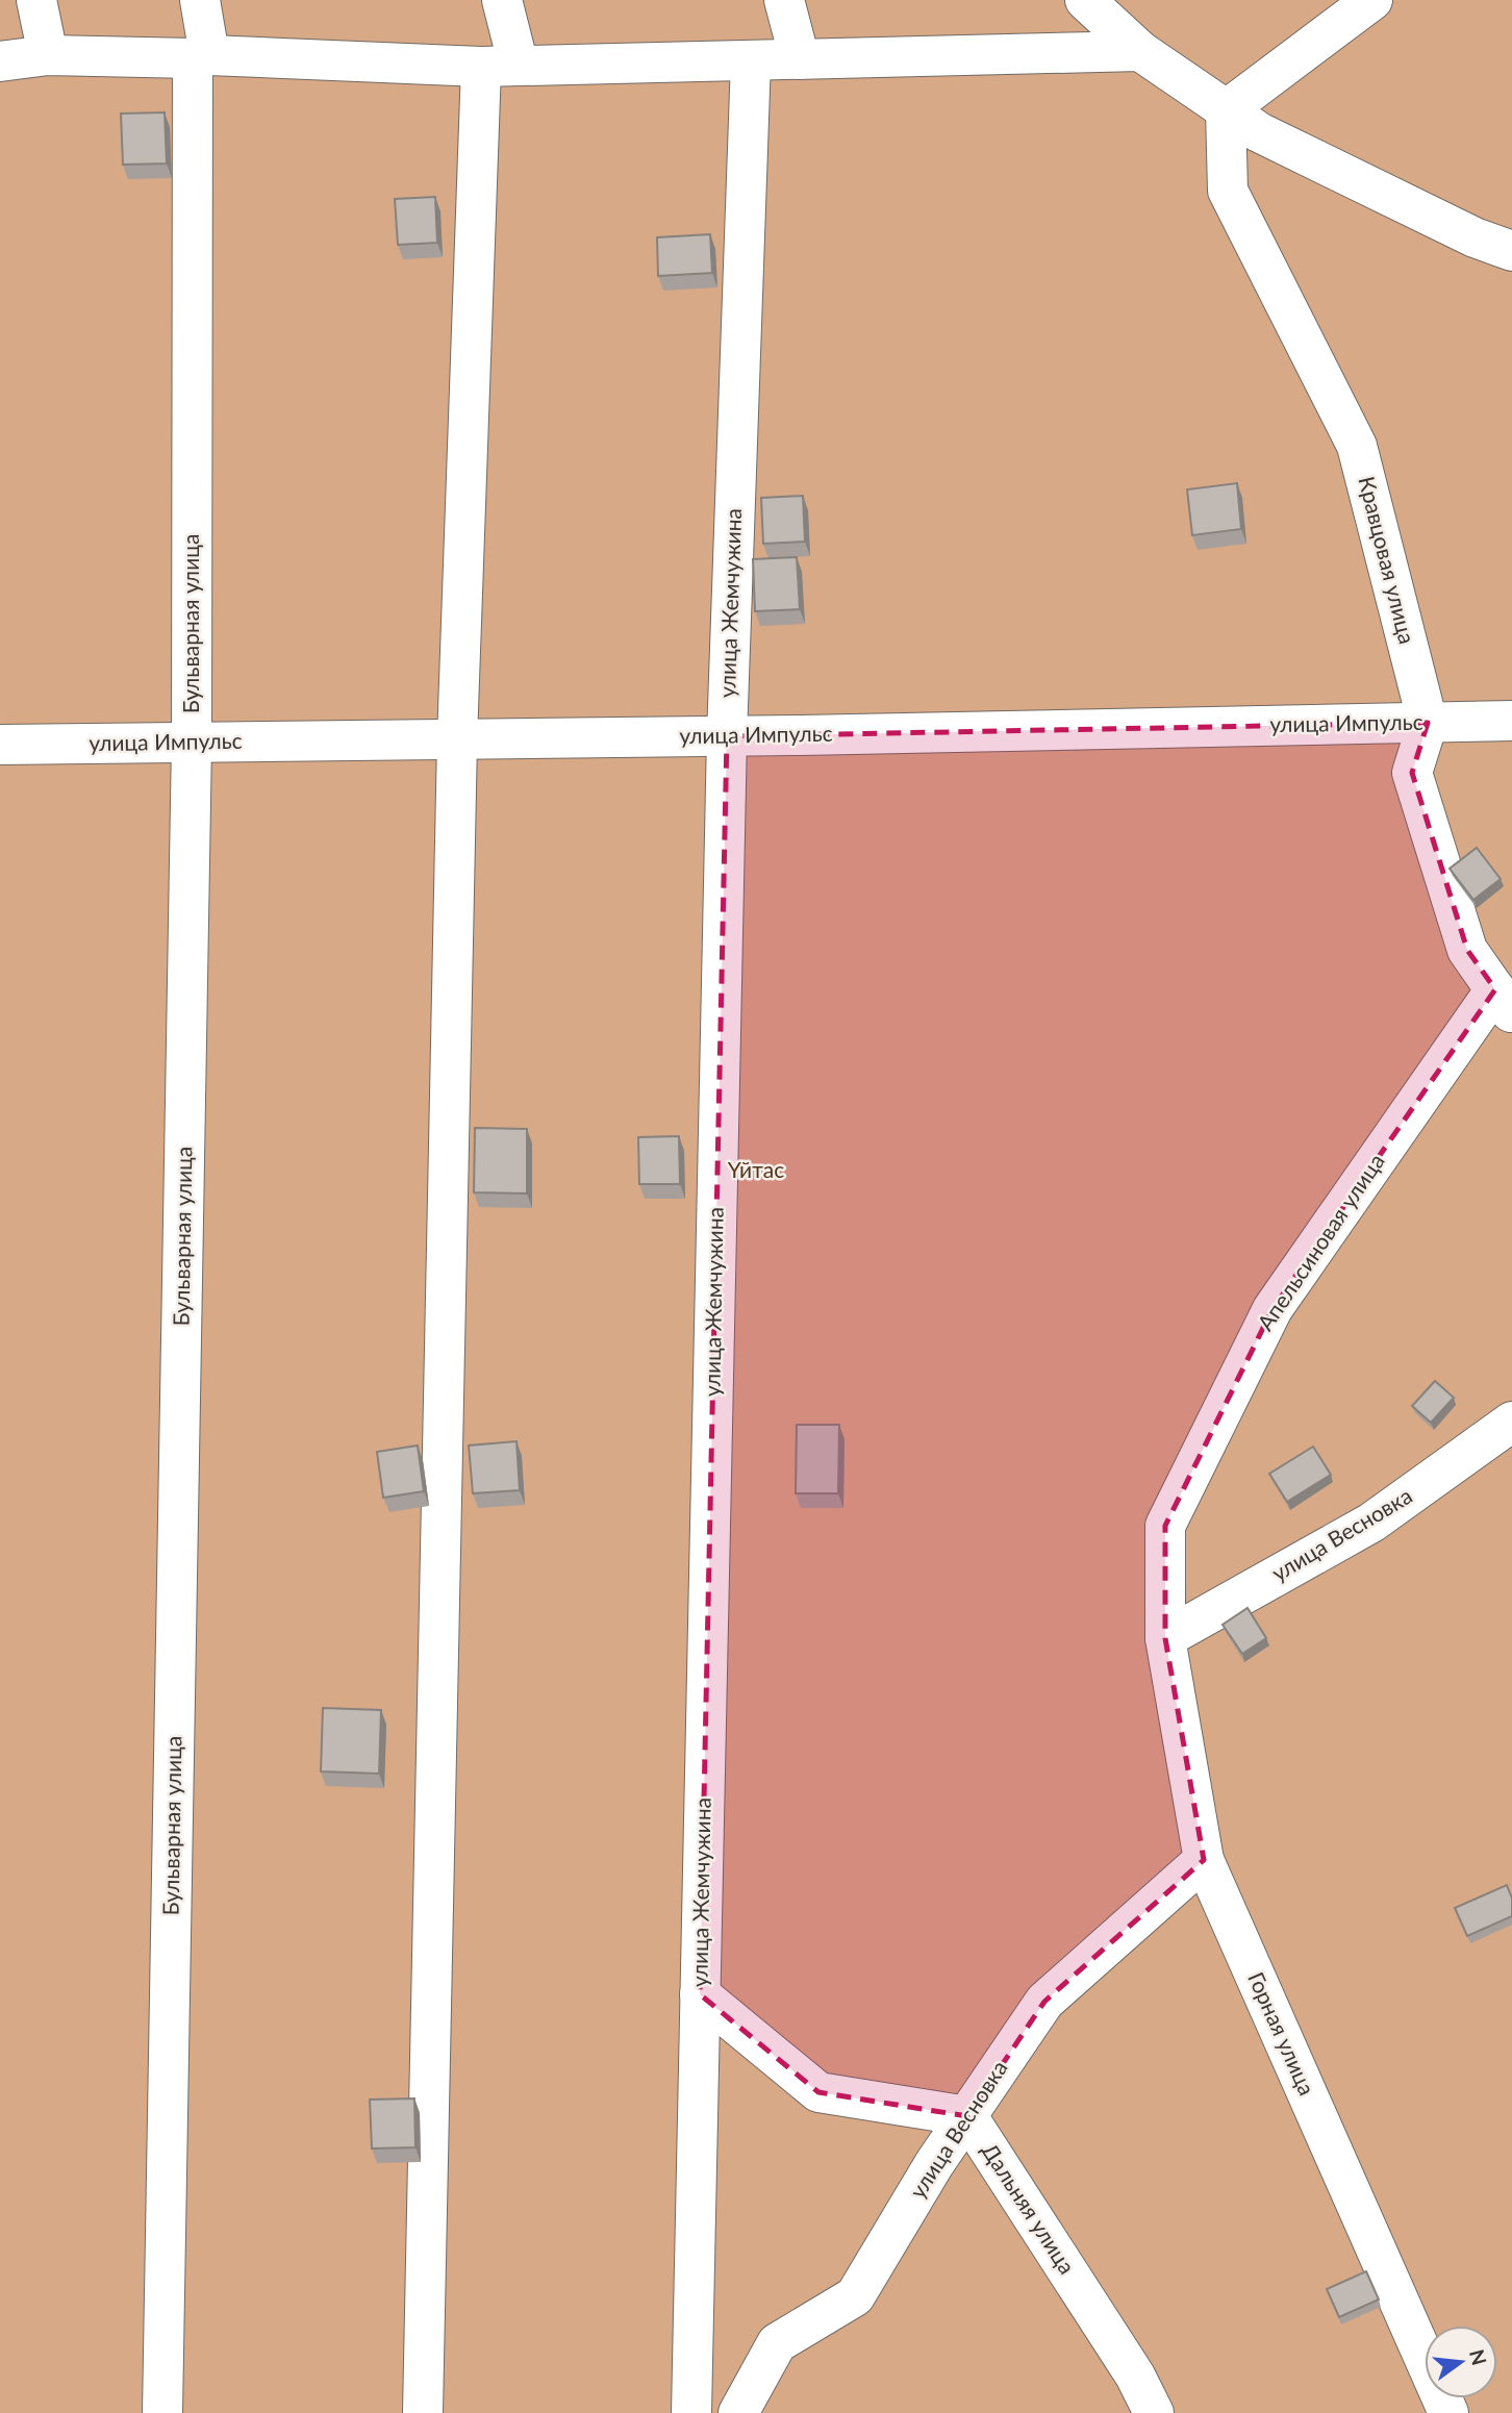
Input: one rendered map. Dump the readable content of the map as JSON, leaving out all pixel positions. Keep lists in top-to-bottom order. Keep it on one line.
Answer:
{"streets":{"street":["Кравцовая улица","улица Жемчужина","Бульварная улица","улица Импульс","Апельсиновая улица","улица Весновка","Горная улица","Дальняя улица"]},"crossings":[["Кравцовая улица","улица Импульс"],["улица Жемчужина","улица Импульс"],["Бульварная улица","улица Импульс"],["Апельсиновая улица","улица Весновка"],["Апельсиновая улица","Горная улица"],["улица Весновка","Горная улица"],["улица Весновка","Дальняя улица"]],"parks":["Үйтас"],"north":"right"}
